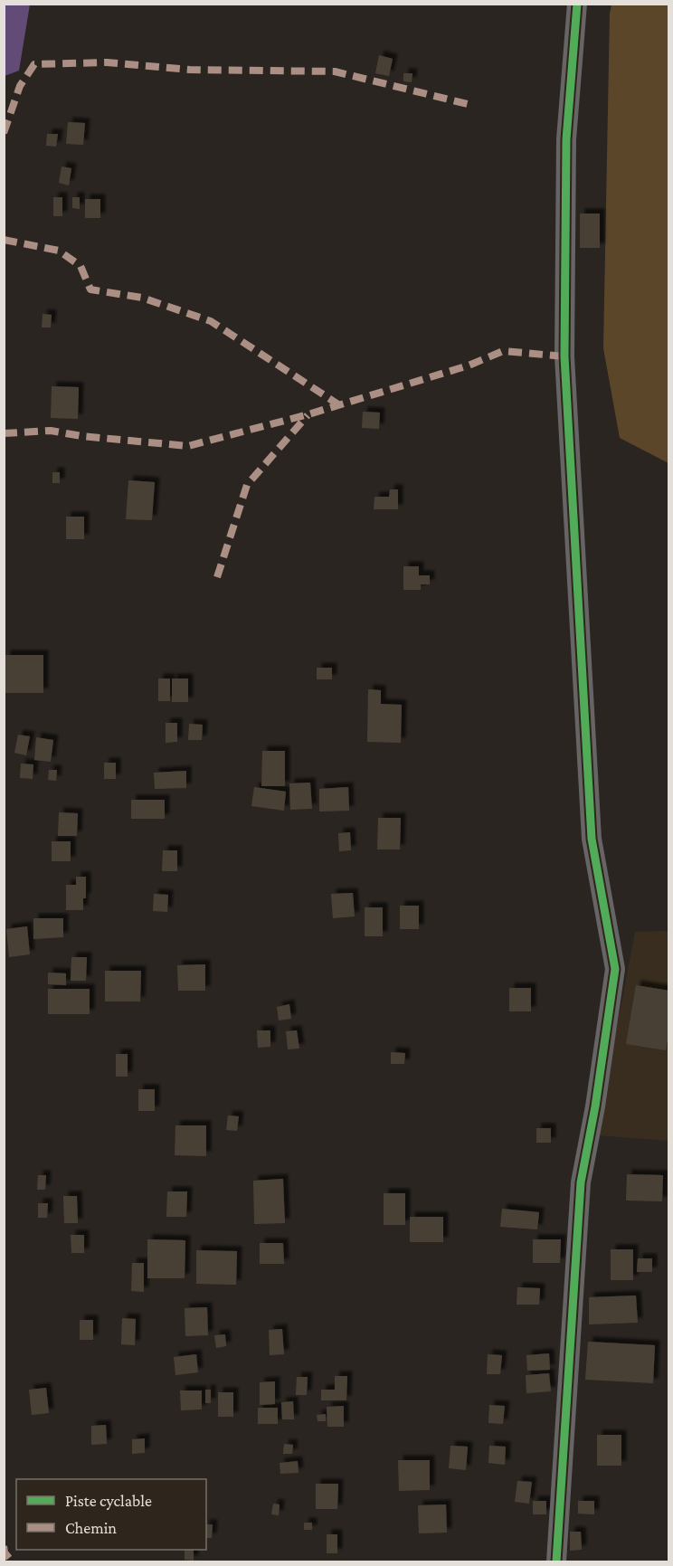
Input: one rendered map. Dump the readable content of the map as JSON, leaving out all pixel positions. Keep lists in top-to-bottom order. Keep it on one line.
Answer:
{"legend":["Piste cyclable","Chemin"]}
